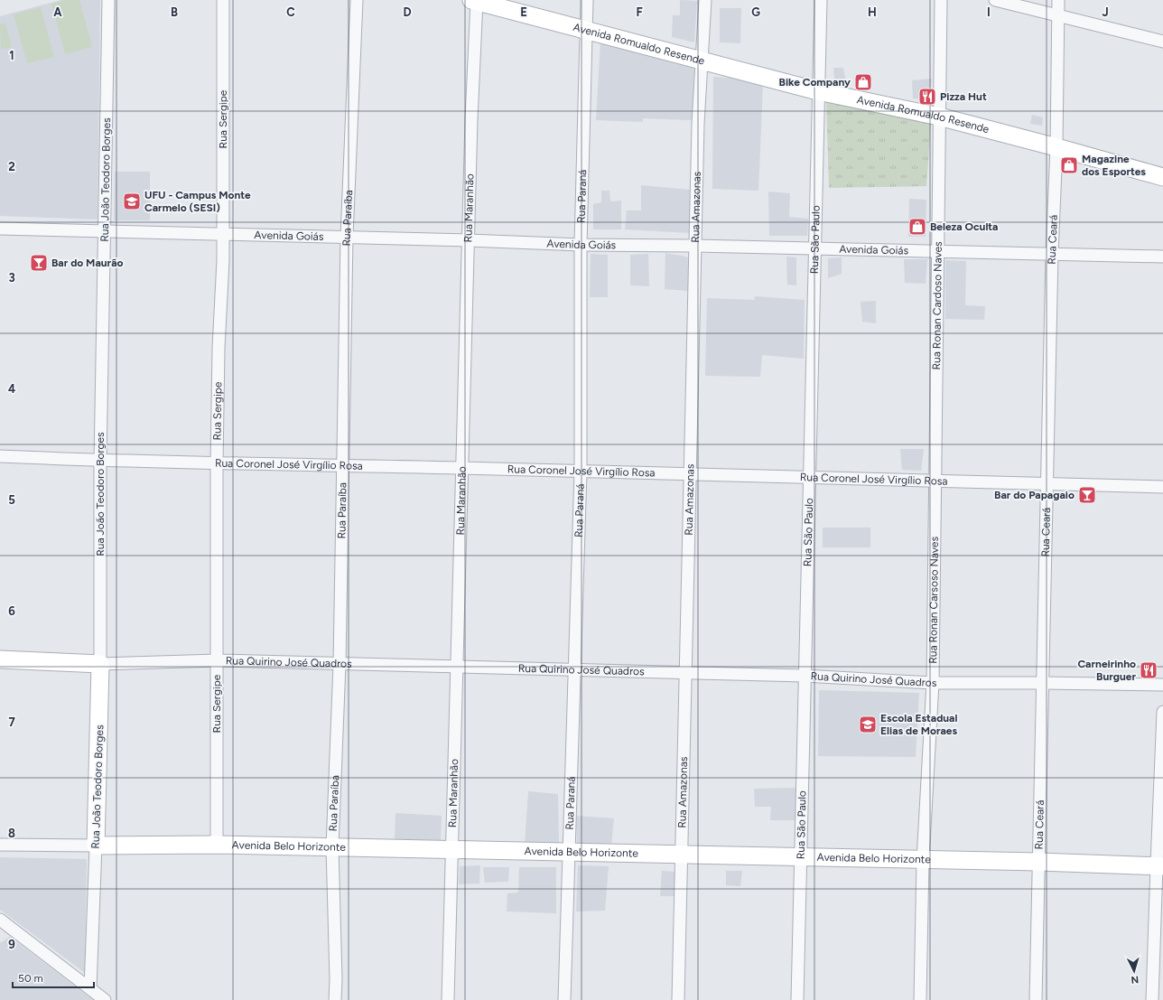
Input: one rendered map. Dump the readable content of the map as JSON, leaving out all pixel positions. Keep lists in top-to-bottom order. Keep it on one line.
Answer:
{"streets":{"street":["Avenida Romualdo Resende","Rua Sergipe","Rua João Teodoro Borges","Rua Paraná","Rua Amazonas","Rua Maranhão","Rua Paraíba","Avenida Goiás","Rua São Paulo","Rua Ceará","Rua Ronan Cardoso Naves","Rua Coronel José Virgílio Rosa","Rua Ronan Carsoso Naves","Rua Quirino José Quadros","Avenida Belo Horizonte"]},"crossings":[["Avenida Romualdo Resende","Rua Paraná"],["Avenida Romualdo Resende","Rua Amazonas"],["Avenida Romualdo Resende","Rua Maranhão"],["Avenida Romualdo Resende","Rua São Paulo"],["Avenida Romualdo Resende","Rua Ceará"],["Avenida Romualdo Resende","Rua Ronan Cardoso Naves"],["Rua Sergipe","Avenida Goiás"],["Rua Sergipe","Rua Coronel José Virgílio Rosa"],["Rua Sergipe","Rua Quirino José Quadros"],["Rua Sergipe","Avenida Belo Horizonte"],["Rua João Teodoro Borges","Avenida Goiás"],["Rua João Teodoro Borges","Rua Coronel José Virgílio Rosa"],["Rua João Teodoro Borges","Rua Quirino José Quadros"],["Rua João Teodoro Borges","Avenida Belo Horizonte"],["Rua Paraná","Avenida Goiás"],["Rua Paraná","Rua Coronel José Virgílio Rosa"],["Rua Paraná","Rua Quirino José Quadros"],["Rua Paraná","Avenida Belo Horizonte"],["Rua Amazonas","Avenida Goiás"],["Rua Amazonas","Rua Coronel José Virgílio Rosa"],["Rua Amazonas","Rua Quirino José Quadros"],["Rua Amazonas","Avenida Belo Horizonte"],["Rua Maranhão","Avenida Goiás"],["Rua Maranhão","Rua Coronel José Virgílio Rosa"],["Rua Maranhão","Rua Quirino José Quadros"],["Rua Maranhão","Avenida Belo Horizonte"],["Rua Paraíba","Avenida Goiás"],["Rua Paraíba","Rua Coronel José Virgílio Rosa"],["Rua Paraíba","Rua Quirino José Quadros"],["Rua Paraíba","Avenida Belo Horizonte"],["Avenida Goiás","Rua São Paulo"],["Avenida Goiás","Rua Ceará"],["Avenida Goiás","Rua Ronan Cardoso Naves"],["Rua São Paulo","Rua Coronel José Virgílio Rosa"],["Rua São Paulo","Rua Quirino José Quadros"],["Rua São Paulo","Avenida Belo Horizonte"],["Rua Ceará","Rua Coronel José Virgílio Rosa"],["Rua Ceará","Rua Quirino José Quadros"],["Rua Ceará","Avenida Belo Horizonte"],["Rua Ronan Cardoso Naves","Rua Coronel José Virgílio Rosa"],["Rua Ronan Cardoso Naves","Rua Ronan Carsoso Naves"],["Rua Coronel José Virgílio Rosa","Rua Ronan Carsoso Naves"],["Rua Ronan Carsoso Naves","Rua Quirino José Quadros"],["Rua Ronan Carsoso Naves","Avenida Belo Horizonte"]],"places":{"shop":["Bike Company","Magazine dos Esportes","Beleza Oculta"],"restaurant":["Pizza Hut","Carneirinho Burguer"],"school or university":["UFU - Campus Monte Carmelo (SESI)","Escola Estadual Elias de Moraes"],"bar":["Bar do Maurão","Bar do Papagaio"]},"scale_bar":"50 m","north":"bottom","grid":{"columns":["A","B","C","D","E","F","G","H","I","J"],"rows":["1","2","3","4","5","6","7","8","9"]}}
